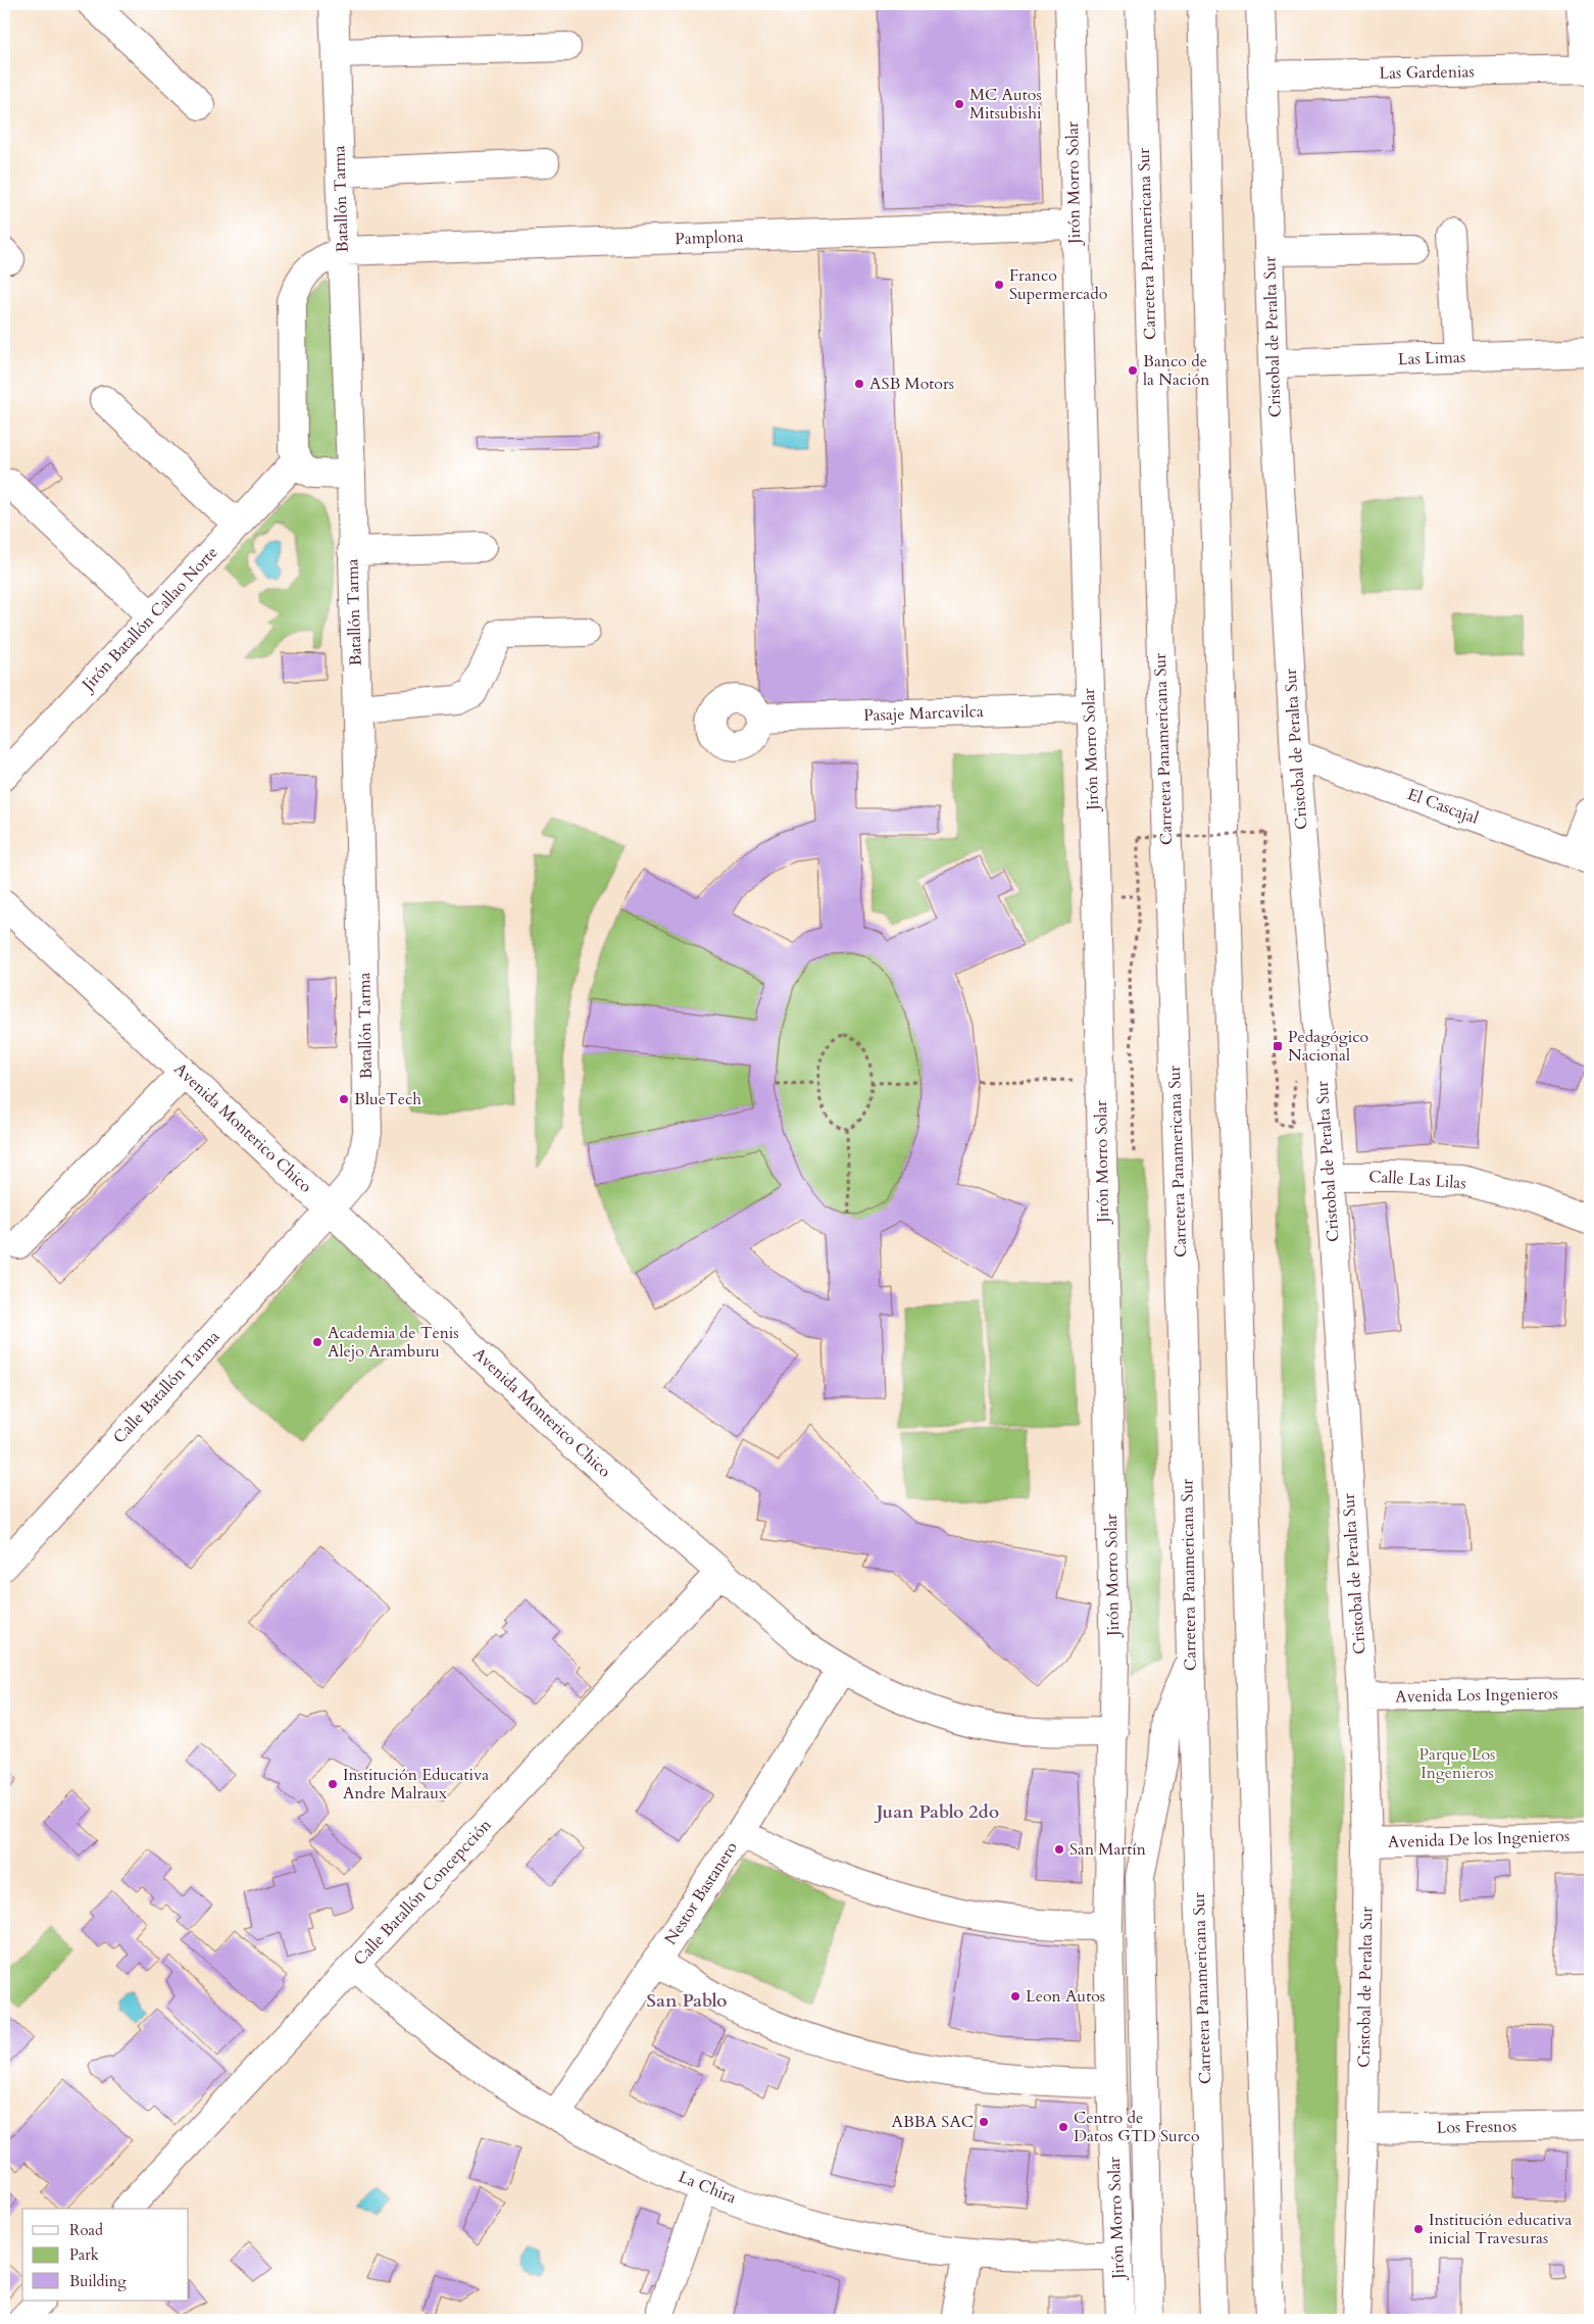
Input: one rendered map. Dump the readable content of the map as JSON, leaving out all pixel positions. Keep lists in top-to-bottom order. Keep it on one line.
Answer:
{"streets":{"main road":["Las Gardenias","Jirón Morro Solar","Batallón Tarma","Pamplona","Carretera Panamericana Sur","Cristobal de Peralta Sur","Las Limas","Jirón Batallón Callao Norte","Pasaje Marcavilca","El Cascajal","Avenida Monterico Chico","Calle Las Lilas","Calle Batallón Tarma","Avenida Los Ingenieros","Avenida De los Ingenieros","Calle Batallón Concepcción","Nestor Bastanero","Los Fresnos","La Chira"]},"crossings":[["Las Gardenias","Cristobal de Peralta Sur"],["Jirón Morro Solar","Pamplona"],["Jirón Morro Solar","Pasaje Marcavilca"],["Jirón Morro Solar","Avenida Monterico Chico"],["Jirón Morro Solar","La Chira"],["Batallón Tarma","Pamplona"],["Batallón Tarma","Avenida Monterico Chico"],["Batallón Tarma","Calle Batallón Tarma"],["Cristobal de Peralta Sur","Las Limas"],["Cristobal de Peralta Sur","El Cascajal"],["Cristobal de Peralta Sur","Calle Las Lilas"],["Cristobal de Peralta Sur","Avenida Los Ingenieros"],["Cristobal de Peralta Sur","Avenida De los Ingenieros"],["Cristobal de Peralta Sur","Los Fresnos"],["Avenida Monterico Chico","Calle Batallón Tarma"],["Avenida Monterico Chico","Calle Batallón Concepcción"],["Avenida Monterico Chico","Nestor Bastanero"],["Calle Batallón Concepcción","La Chira"],["Nestor Bastanero","La Chira"]],"districts":["Juan Pablo 2do","San Pablo"],"parks":["Parque Los Ingenieros"],"places":{"other":["MC Autos Mitsubishi","Franco Supermercado","Banco de la Nación","ASB Motors","BlueTech","Academia de Tenis Alejo Aramburu","Institución Educativa Andre Malraux","San Martín","Leon Autos","ABBA SAC","Centro de Datos GTD Surco","Institución educativa inicial Travesuras"],"transit":["Pedagógico Nacional"]},"legend":["Road","Park","Building"]}
